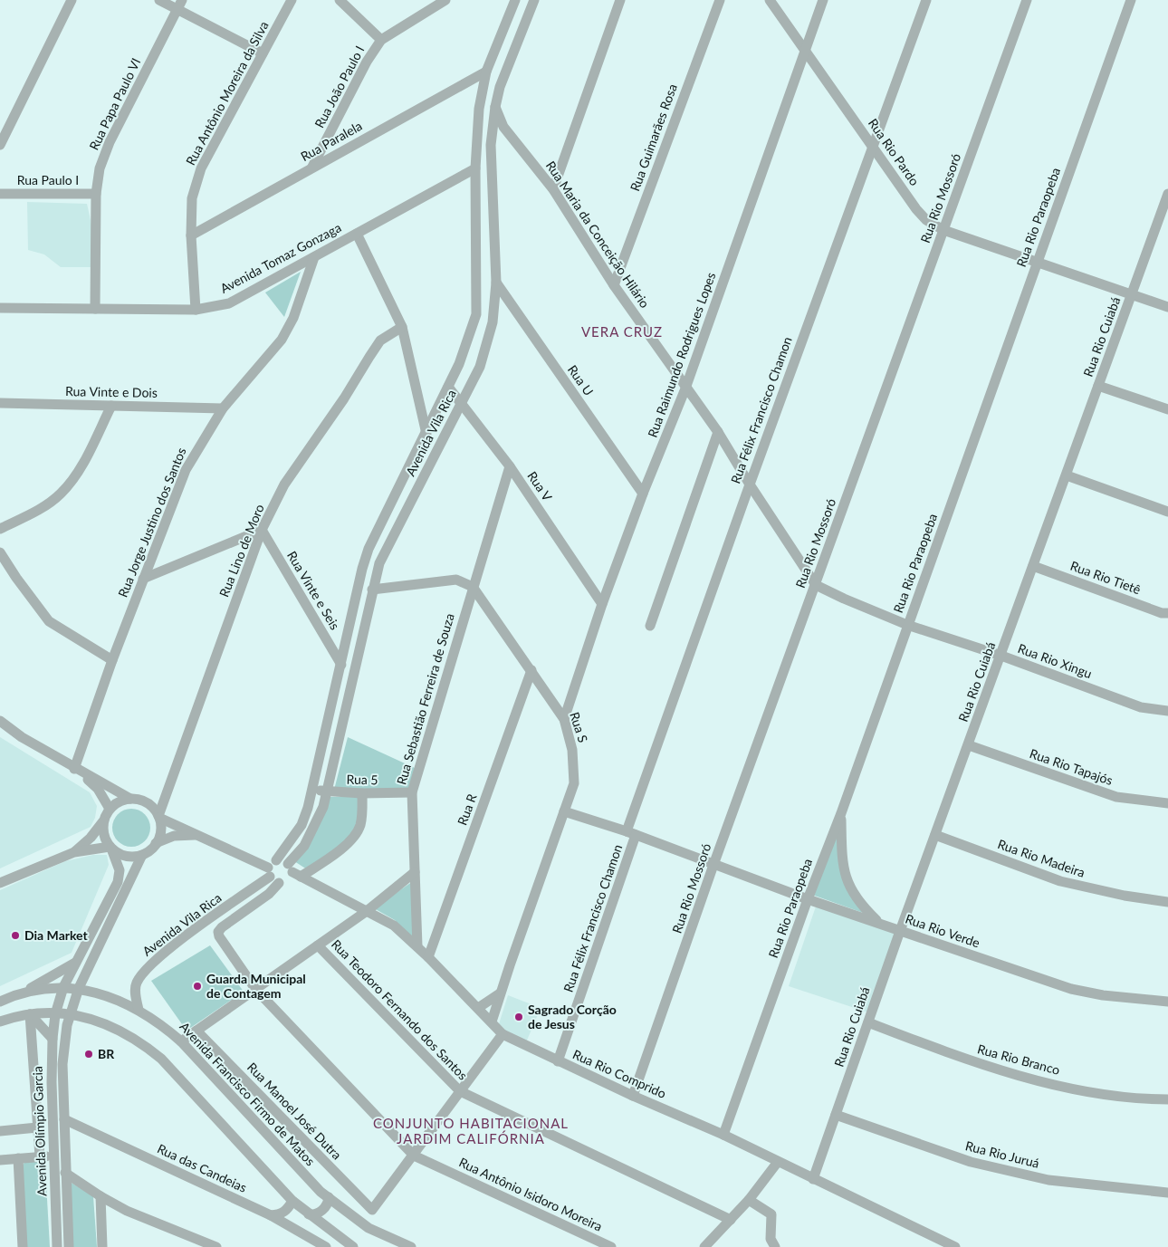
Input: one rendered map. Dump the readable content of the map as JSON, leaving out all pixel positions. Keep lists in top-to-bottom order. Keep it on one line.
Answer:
{"streets":{"street":["Rua João Paulo I","Rua Antônio Moreira da Silva","Rua Papa Paulo VI","Rua Guimarães Rosa","Rua Paralela","Rua Rio Pardo","Rua Paulo I","Rua Rio Mossoró","Rua Rio Paraopeba","Rua Maria da Conceição Hilário","Avenida Tomaz Gonzaga","Rua Rio Cuiabá","Rua Raimundo Rodrigues Lopes","Rua U","Rua Vinte e Dois","Rua Félix Francisco Chamon","Avenida Vila Rica","Rua V","Rua Jorge Justino dos Santos","Rua Lino de Moro","Rua Rio Tietê","Rua Vinte e Seis","Rua Rio Xingu","Rua Sebastião Ferreira de Souza","Rua S","Rua Rio Tapajós","Rua 5","Rua R","Rua Rio Madeira","Rua Rio Verde","Rua Teodoro Fernando dos Santos","Rua Rio Branco","Rua Rio Comprido","Avenida Francisco Firmo de Matos","Rua Manoel José Dutra","Avenida Olímpio Garcia","Rua Rio Juruá","Rua das Candeias","Rua Antônio Isidoro Moreira"]},"crossings":[["Rua João Paulo I","Rua Paralela"],["Rua Antônio Moreira da Silva","Rua Paralela"],["Rua Antônio Moreira da Silva","Avenida Tomaz Gonzaga"],["Rua Papa Paulo VI","Rua Paulo I"],["Rua Papa Paulo VI","Avenida Tomaz Gonzaga"],["Rua Guimarães Rosa","Rua Maria da Conceição Hilário"],["Rua Paralela","Avenida Vila Rica"],["Rua Rio Pardo","Rua Rio Mossoró"],["Rua Rio Pardo","Rua Rio Paraopeba"],["Rua Rio Pardo","Rua Rio Cuiabá"],["Rua Rio Pardo","Rua Raimundo Rodrigues Lopes"],["Rua Rio Pardo","Rua Félix Francisco Chamon"],["Rua Rio Mossoró","Rua Maria da Conceição Hilário"],["Rua Rio Mossoró","Rua Rio Verde"],["Rua Rio Mossoró","Rua Rio Comprido"],["Rua Rio Paraopeba","Rua Maria da Conceição Hilário"],["Rua Rio Paraopeba","Rua Rio Xingu"],["Rua Rio Paraopeba","Rua Rio Verde"],["Rua Rio Paraopeba","Rua Rio Comprido"],["Rua Maria da Conceição Hilário","Rua Raimundo Rodrigues Lopes"],["Rua Maria da Conceição Hilário","Rua Félix Francisco Chamon"],["Rua Maria da Conceição Hilário","Avenida Vila Rica"],["Rua Maria da Conceição Hilário","Rua Rio Xingu"],["Avenida Tomaz Gonzaga","Avenida Vila Rica"],["Avenida Tomaz Gonzaga","Rua Jorge Justino dos Santos"],["Rua Rio Cuiabá","Rua Rio Tietê"],["Rua Rio Cuiabá","Rua Rio Xingu"],["Rua Rio Cuiabá","Rua Rio Tapajós"],["Rua Rio Cuiabá","Rua Rio Madeira"],["Rua Rio Cuiabá","Rua Rio Verde"],["Rua Rio Cuiabá","Rua Rio Branco"],["Rua Rio Cuiabá","Rua Rio Comprido"],["Rua Rio Cuiabá","Rua Rio Juruá"],["Rua Raimundo Rodrigues Lopes","Rua U"],["Rua Raimundo Rodrigues Lopes","Rua V"],["Rua Raimundo Rodrigues Lopes","Rua S"],["Rua U","Avenida Vila Rica"],["Rua Vinte e Dois","Rua Jorge Justino dos Santos"],["Rua Félix Francisco Chamon","Rua Rio Verde"],["Rua Félix Francisco Chamon","Rua Rio Comprido"],["Avenida Vila Rica","Rua V"],["Avenida Vila Rica","Rua Vinte e Seis"],["Avenida Vila Rica","Rua 5"],["Avenida Vila Rica","Rua Rio Comprido"],["Avenida Vila Rica","Avenida Francisco Firmo de Matos"],["Rua V","Rua Sebastião Ferreira de Souza"],["Rua Lino de Moro","Rua Vinte e Seis"],["Rua Sebastião Ferreira de Souza","Rua S"],["Rua Sebastião Ferreira de Souza","Rua 5"],["Rua Sebastião Ferreira de Souza","Rua Rio Comprido"],["Rua S","Rua R"],["Rua S","Rua Rio Verde"],["Rua S","Rua Rio Comprido"],["Rua R","Rua Rio Comprido"],["Rua Manoel José Dutra","Rua Antônio Isidoro Moreira"],["Avenida Olímpio Garcia","Rua das Candeias"]],"districts":["VERA CRUZ","CONJUNTO HABITACIONAL JARDIM CALIFÓRNIA"],"places":["Dia Market","Guarda Municipal de Contagem","Sagrado Corção de Jesus","BR"]}
